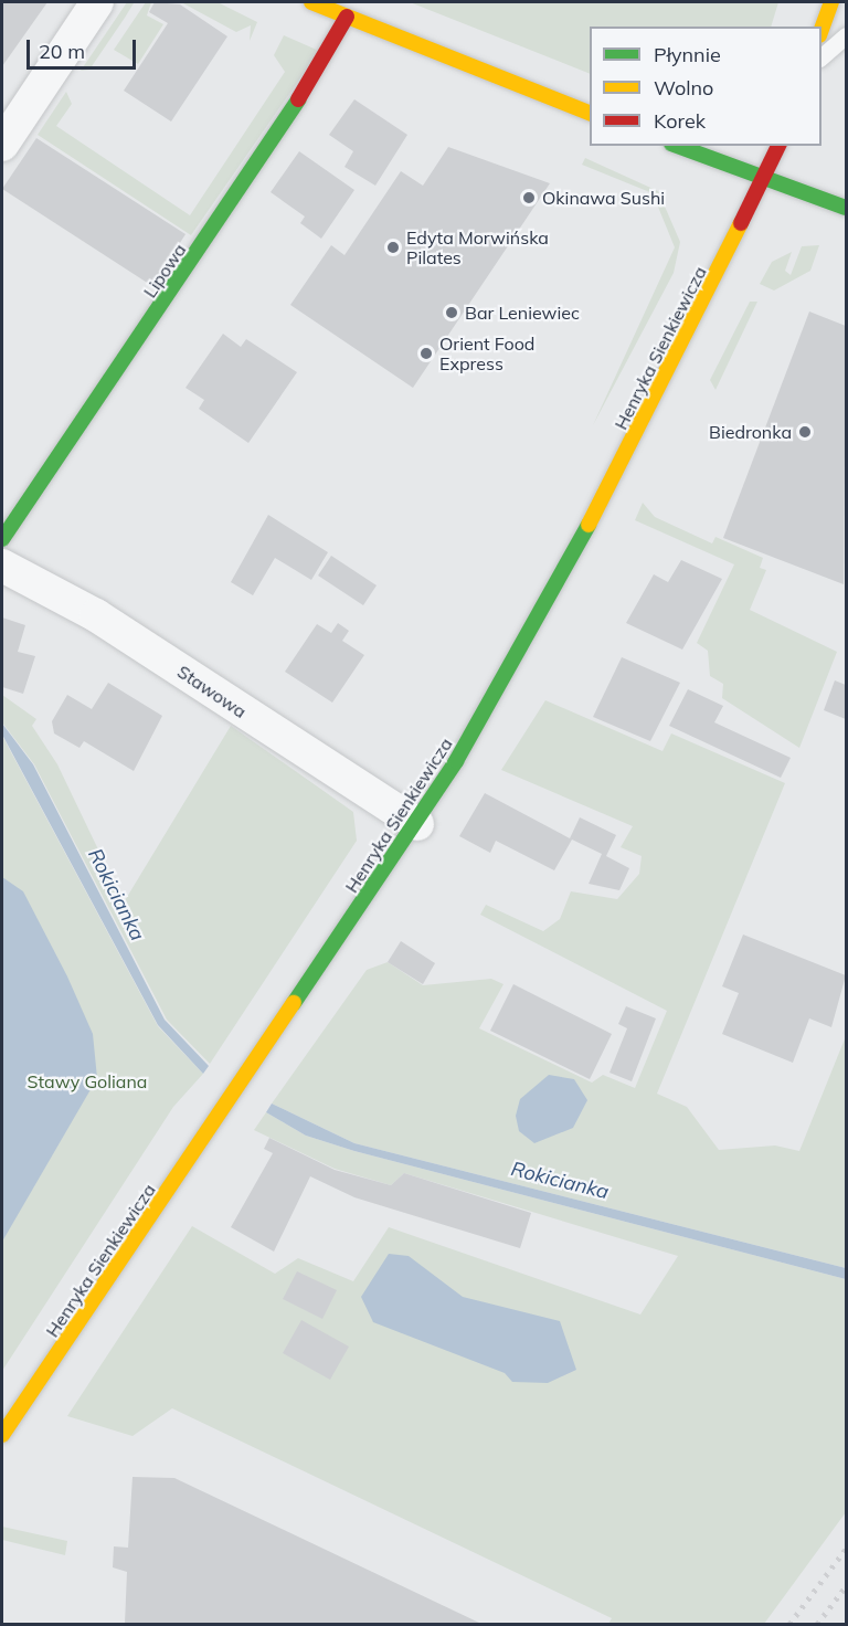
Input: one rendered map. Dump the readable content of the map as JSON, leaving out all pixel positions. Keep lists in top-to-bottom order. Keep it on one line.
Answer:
{"streets":{"main road":["Lipowa","Henryka Sienkiewicza"],"street":["Stawowa"]},"crossings":[["Henryka Sienkiewicza","Stawowa"]],"water":["Rokicianka"],"parks":["Stawy Goliana"],"places":["Okinawa Sushi","Edyta Morwińska Pilates","Bar Leniewiec","Orient Food Express","Biedronka"],"legend":["Płynnie","Wolno","Korek"],"scale_bar":"20 m"}
